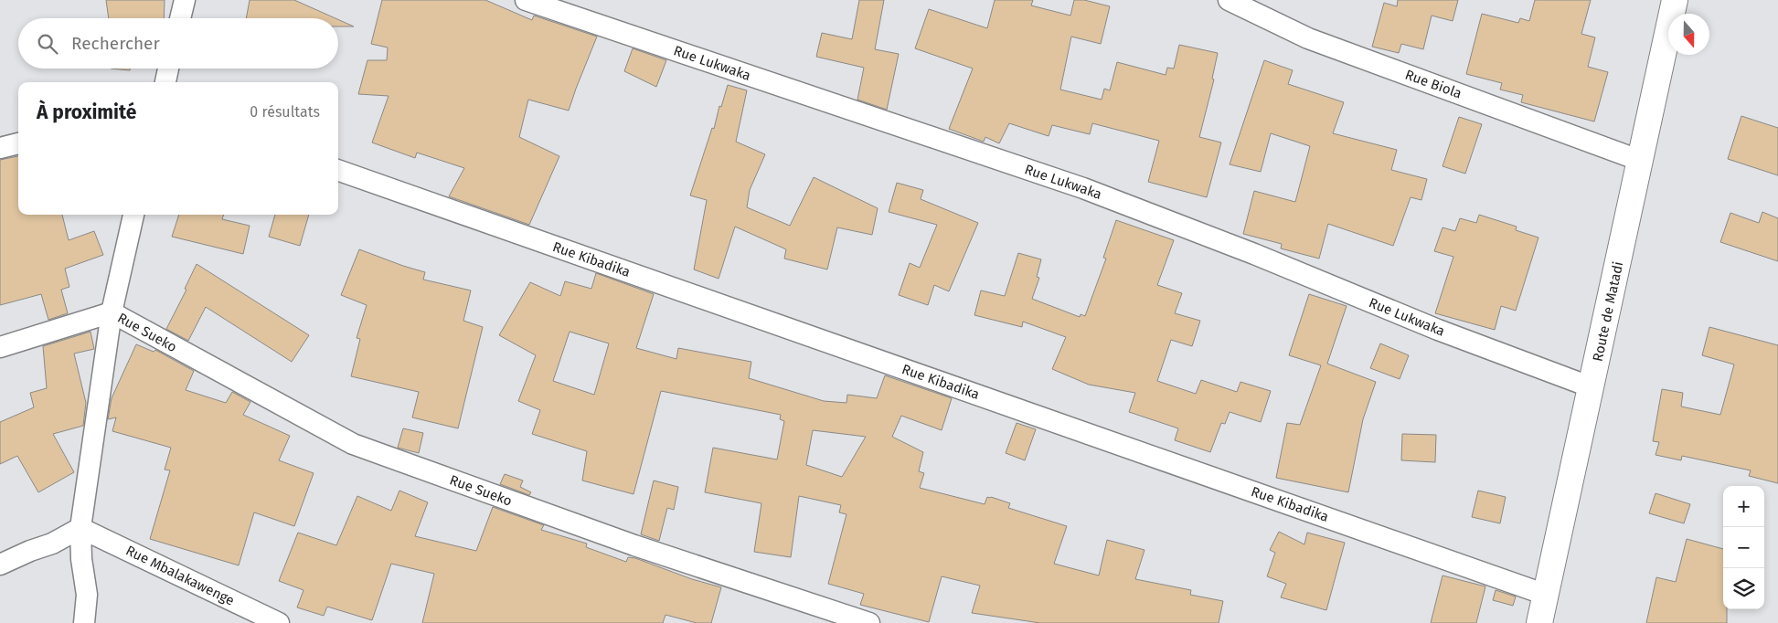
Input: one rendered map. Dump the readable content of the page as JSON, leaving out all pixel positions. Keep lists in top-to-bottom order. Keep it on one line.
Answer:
{"streets":{"highway":["Route de Matadi"],"street":["Rue Lukwaka","Rue Biola","Rue Kibadika","Rue Sueko","Rue Mbalakawenge"]},"crossings":[["Rue Lukwaka","Route de Matadi"],["Rue Biola","Route de Matadi"],["Rue Kibadika","Route de Matadi"]],"north":"bottom","page":{"search":"Rechercher","heading":["À proximité","0 résultats"],"map_buttons":["+","−"]}}
